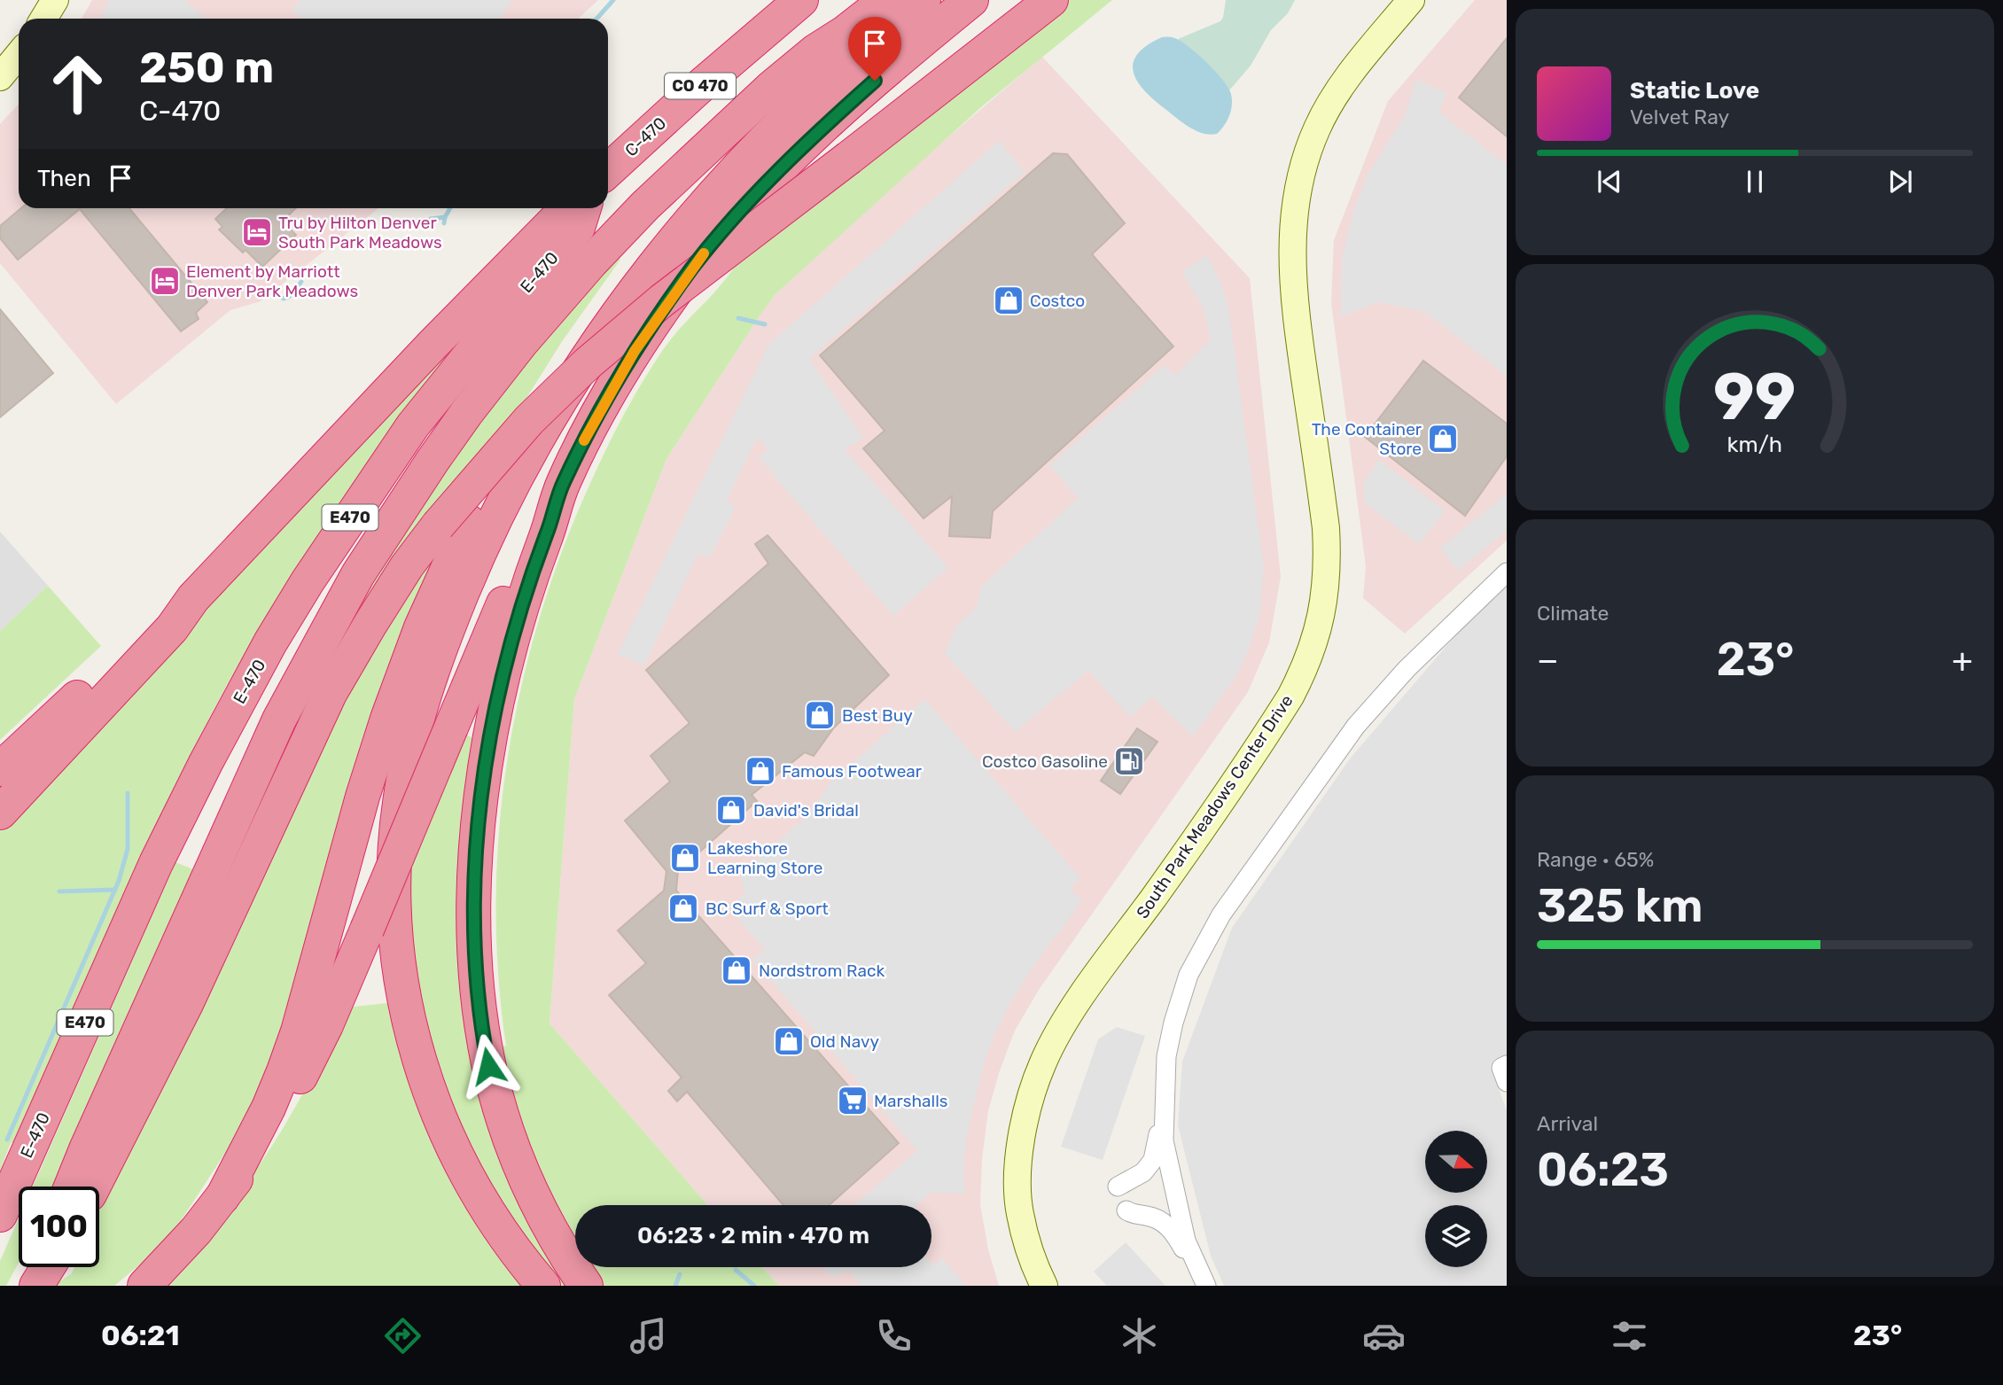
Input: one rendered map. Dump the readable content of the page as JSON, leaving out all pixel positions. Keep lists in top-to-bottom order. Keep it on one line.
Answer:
{"streets":{"highway":["CO 470","C-470","E-470","E470"],"main road":["South Park Meadows Center Drive"]},"places":{"hotel":["Tru by Hilton Denver South Park Meadows","Element by Marriott Denver Park Meadows"],"shop":["Costco","The Container Store","Best Buy","Famous Footwear","David's Bridal","Lakeshore Learning Store","BC Surf & Sport","Nordstrom Rack","Old Navy"],"fuel station":["Costco Gasoline"],"supermarket":["Marshalls"]},"north":"right","page":{"turn":["250 m","C-470"],"song":["Static Love","Velvet Ray"],"then":"Then","tile":["Climate",["Range · 65%","325 km"],["Arrival","06:23"]],"heat":["−","23°","+"],"limit":"100","trip":"06:23 · 2 min · 470 m","tabs":["06:21","23°"],"gauge":["99","km/h"]}}
